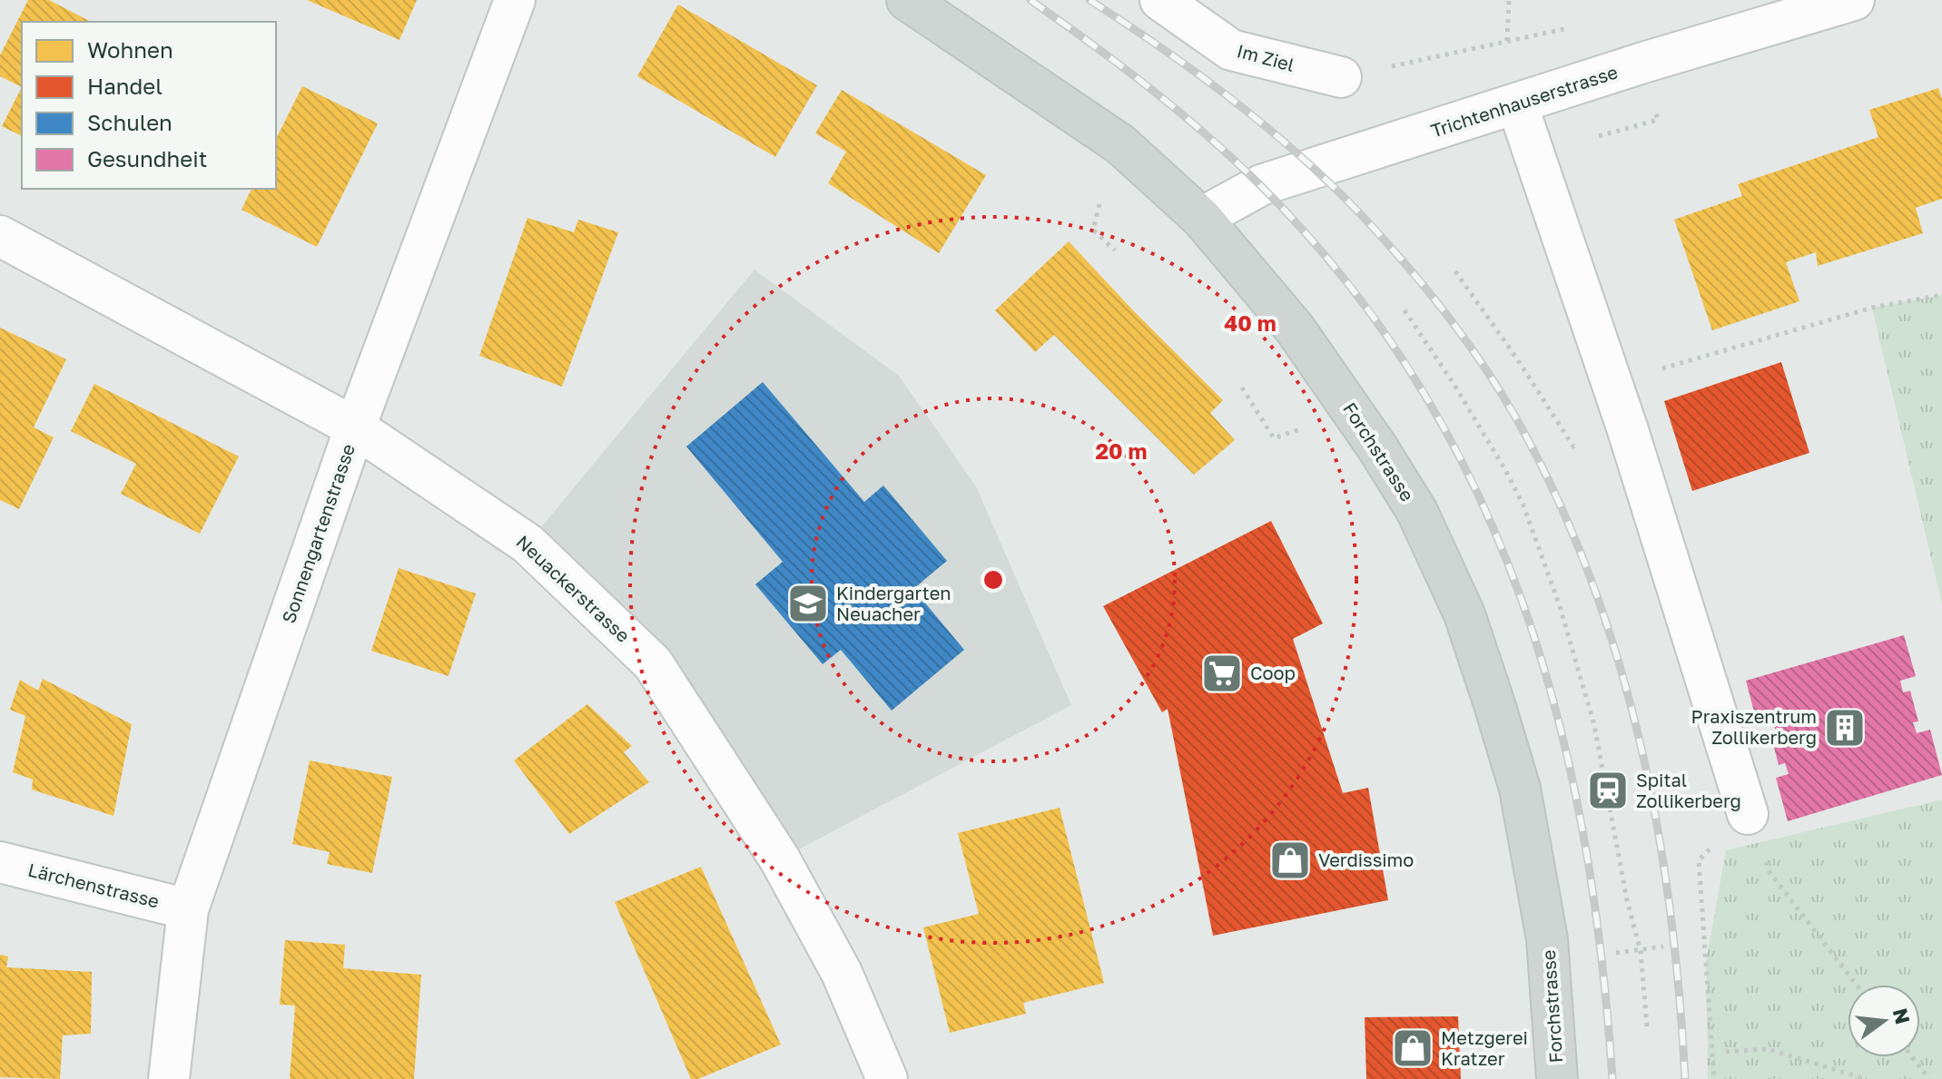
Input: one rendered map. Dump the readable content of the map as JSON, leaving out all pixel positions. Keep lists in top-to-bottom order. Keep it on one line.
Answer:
{"streets":{"main road":["Forchstrasse"],"street":["Im Ziel","Trichtenhauserstrasse","Sonnengartenstrasse","Neuackerstrasse","Lärchenstrasse"]},"crossings":[["Trichtenhauserstrasse","Forchstrasse"],["Sonnengartenstrasse","Neuackerstrasse"],["Sonnengartenstrasse","Lärchenstrasse"]],"places":{"school or university":["Kindergarten Neuacher"],"supermarket":["Coop"],"building":["Praxiszentrum Zollikerberg"],"station":["Spital Zollikerberg"],"shop":["Verdissimo","Metzgerei Kratzer"]},"legend":["Wohnen","Handel","Schulen","Gesundheit"],"north":"right","rings":["40 m","20 m"]}
